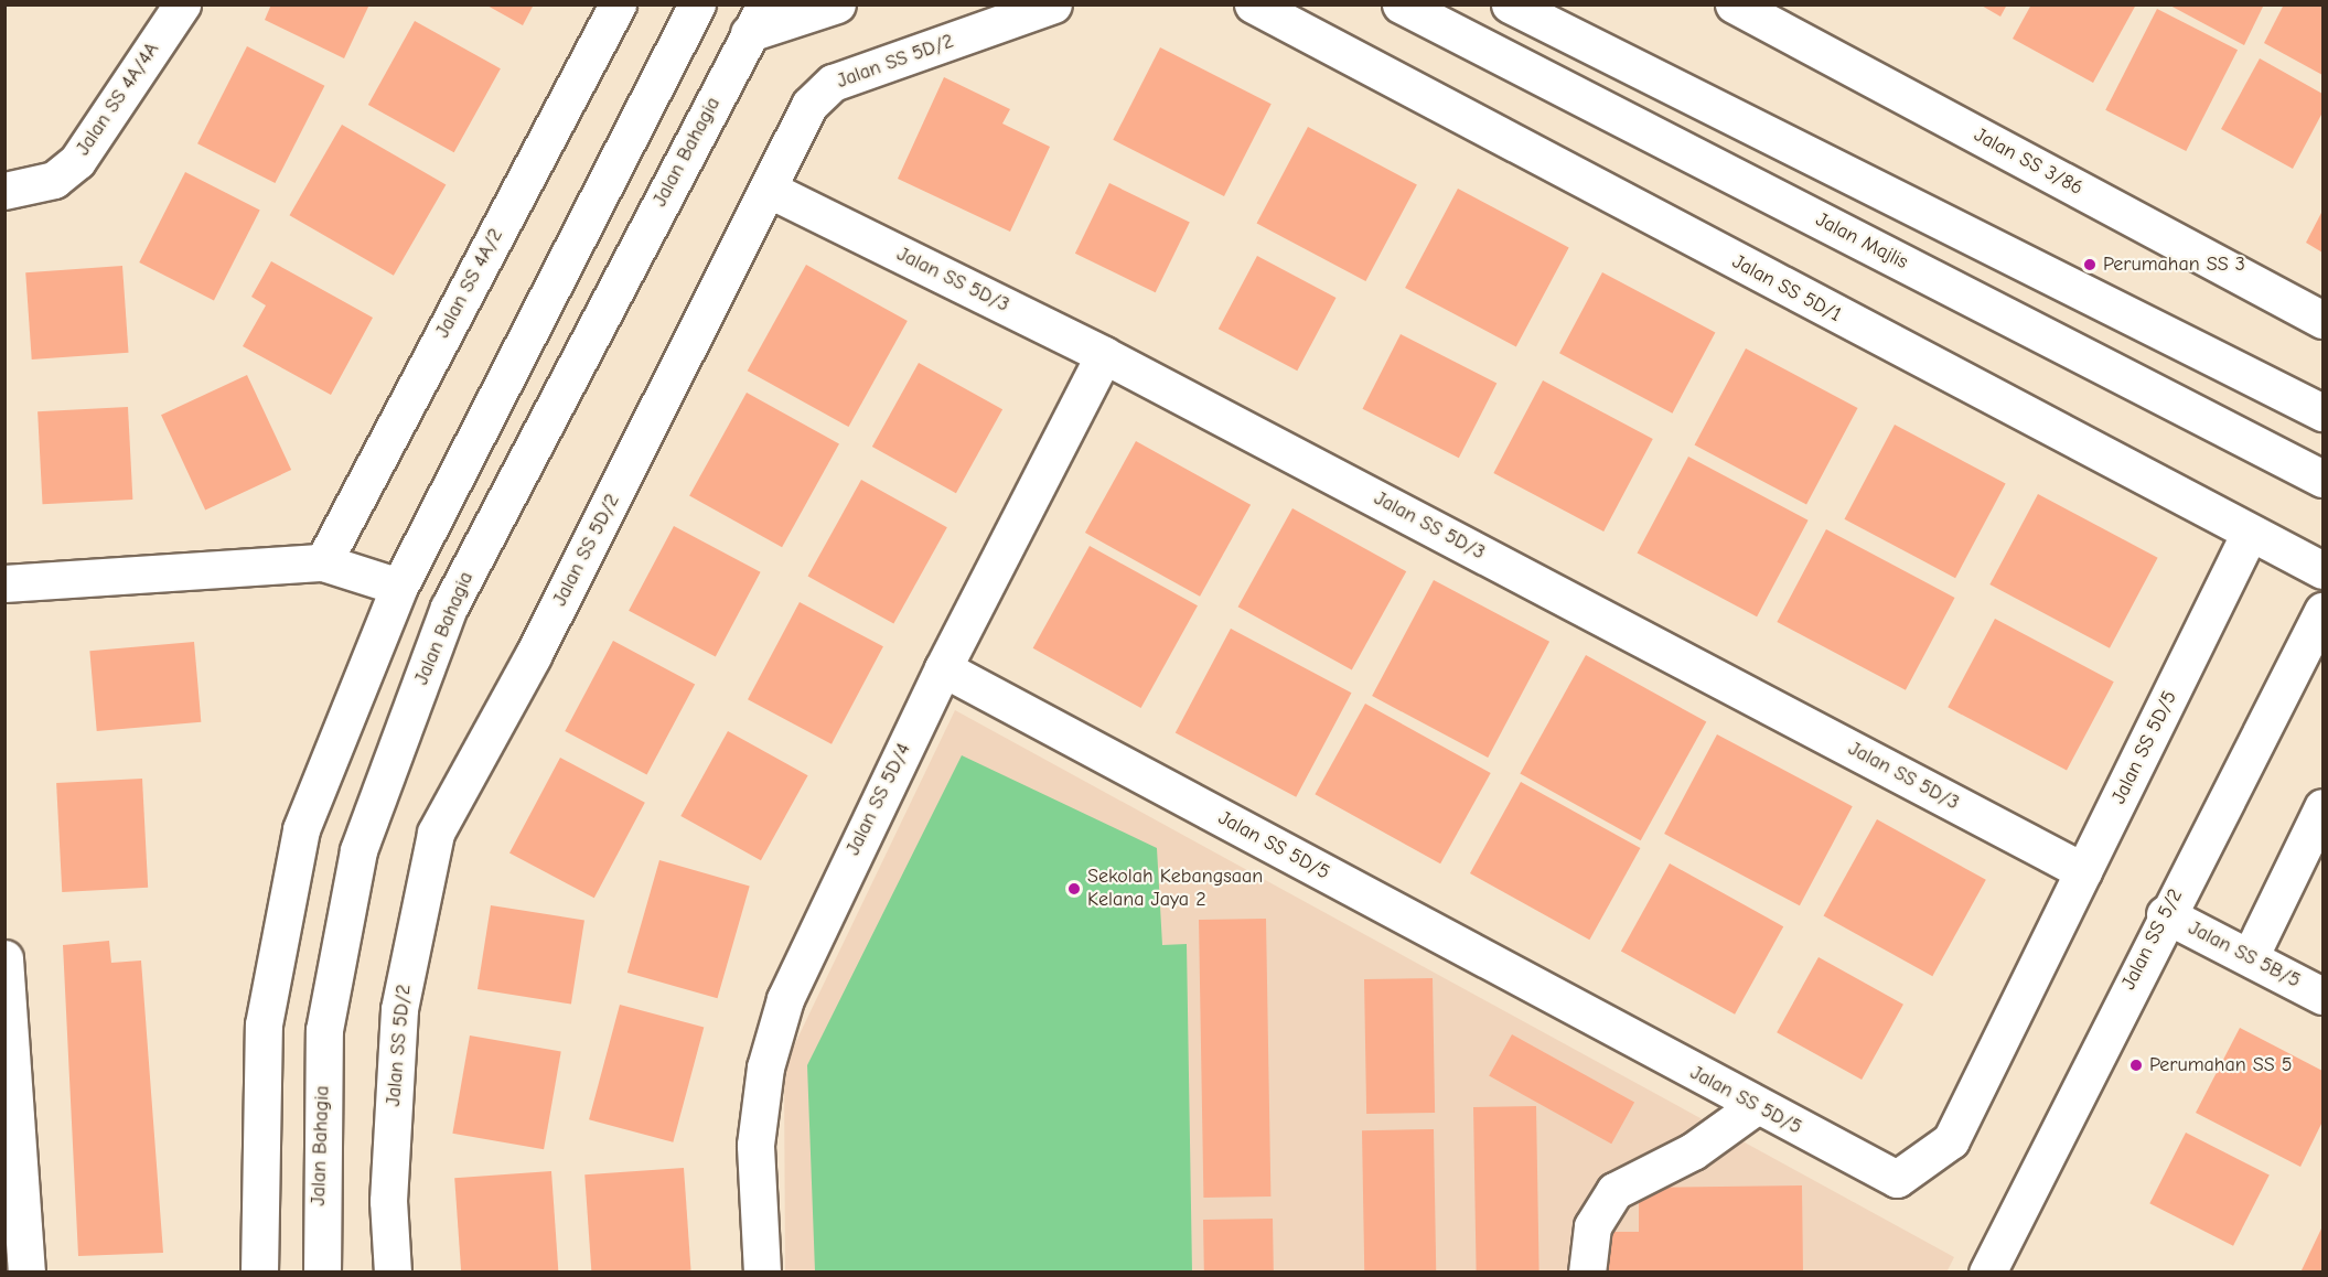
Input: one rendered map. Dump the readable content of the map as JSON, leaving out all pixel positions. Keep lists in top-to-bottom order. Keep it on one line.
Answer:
{"streets":{"street":["Jalan SS 5D/2","Jalan SS 4A/4A","Jalan Bahagia","Jalan SS 3/86","Jalan Majlis","Jalan SS 5D/3","Jalan SS 4A/2","Jalan SS 5D/1","Jalan SS 5D/5","Jalan SS 5D/4","Jalan SS 5/2","Jalan SS 5B/5"]},"crossings":[["Jalan SS 5D/2","Jalan SS 5D/3"],["Jalan SS 5D/3","Jalan SS 5D/5"],["Jalan SS 5D/3","Jalan SS 5D/4"],["Jalan SS 5D/1","Jalan SS 5D/5"],["Jalan SS 5D/5","Jalan SS 5D/4"],["Jalan SS 5/2","Jalan SS 5B/5"]],"places":["Perumahan SS 3","Sekolah Kebangsaan Kelana Jaya 2","Perumahan SS 5"]}
